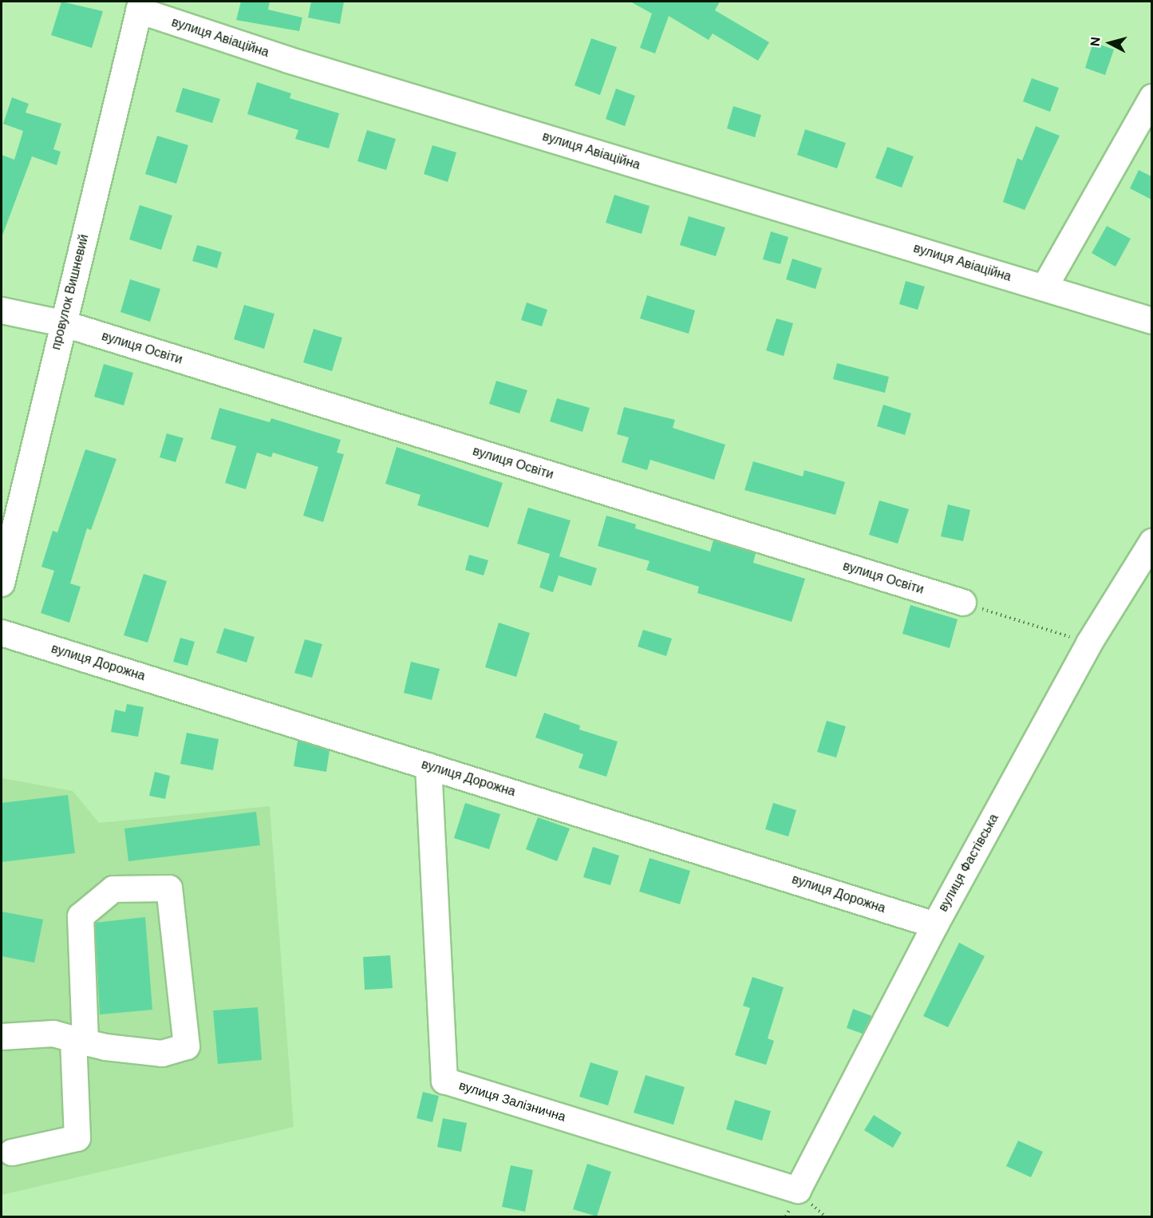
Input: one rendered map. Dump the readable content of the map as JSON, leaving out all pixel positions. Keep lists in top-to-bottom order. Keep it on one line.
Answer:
{"streets":{"street":["вулиця Авіаційна","провулок Вишневий","вулиця Освіти","вулиця Дорожна","вулиця Фастівська","вулиця Залізнична"]},"crossings":[["вулиця Авіаційна","провулок Вишневий"],["провулок Вишневий","вулиця Освіти"],["вулиця Дорожна","вулиця Фастівська"],["вулиця Дорожна","вулиця Залізнична"],["вулиця Фастівська","вулиця Залізнична"]],"north":"left"}
